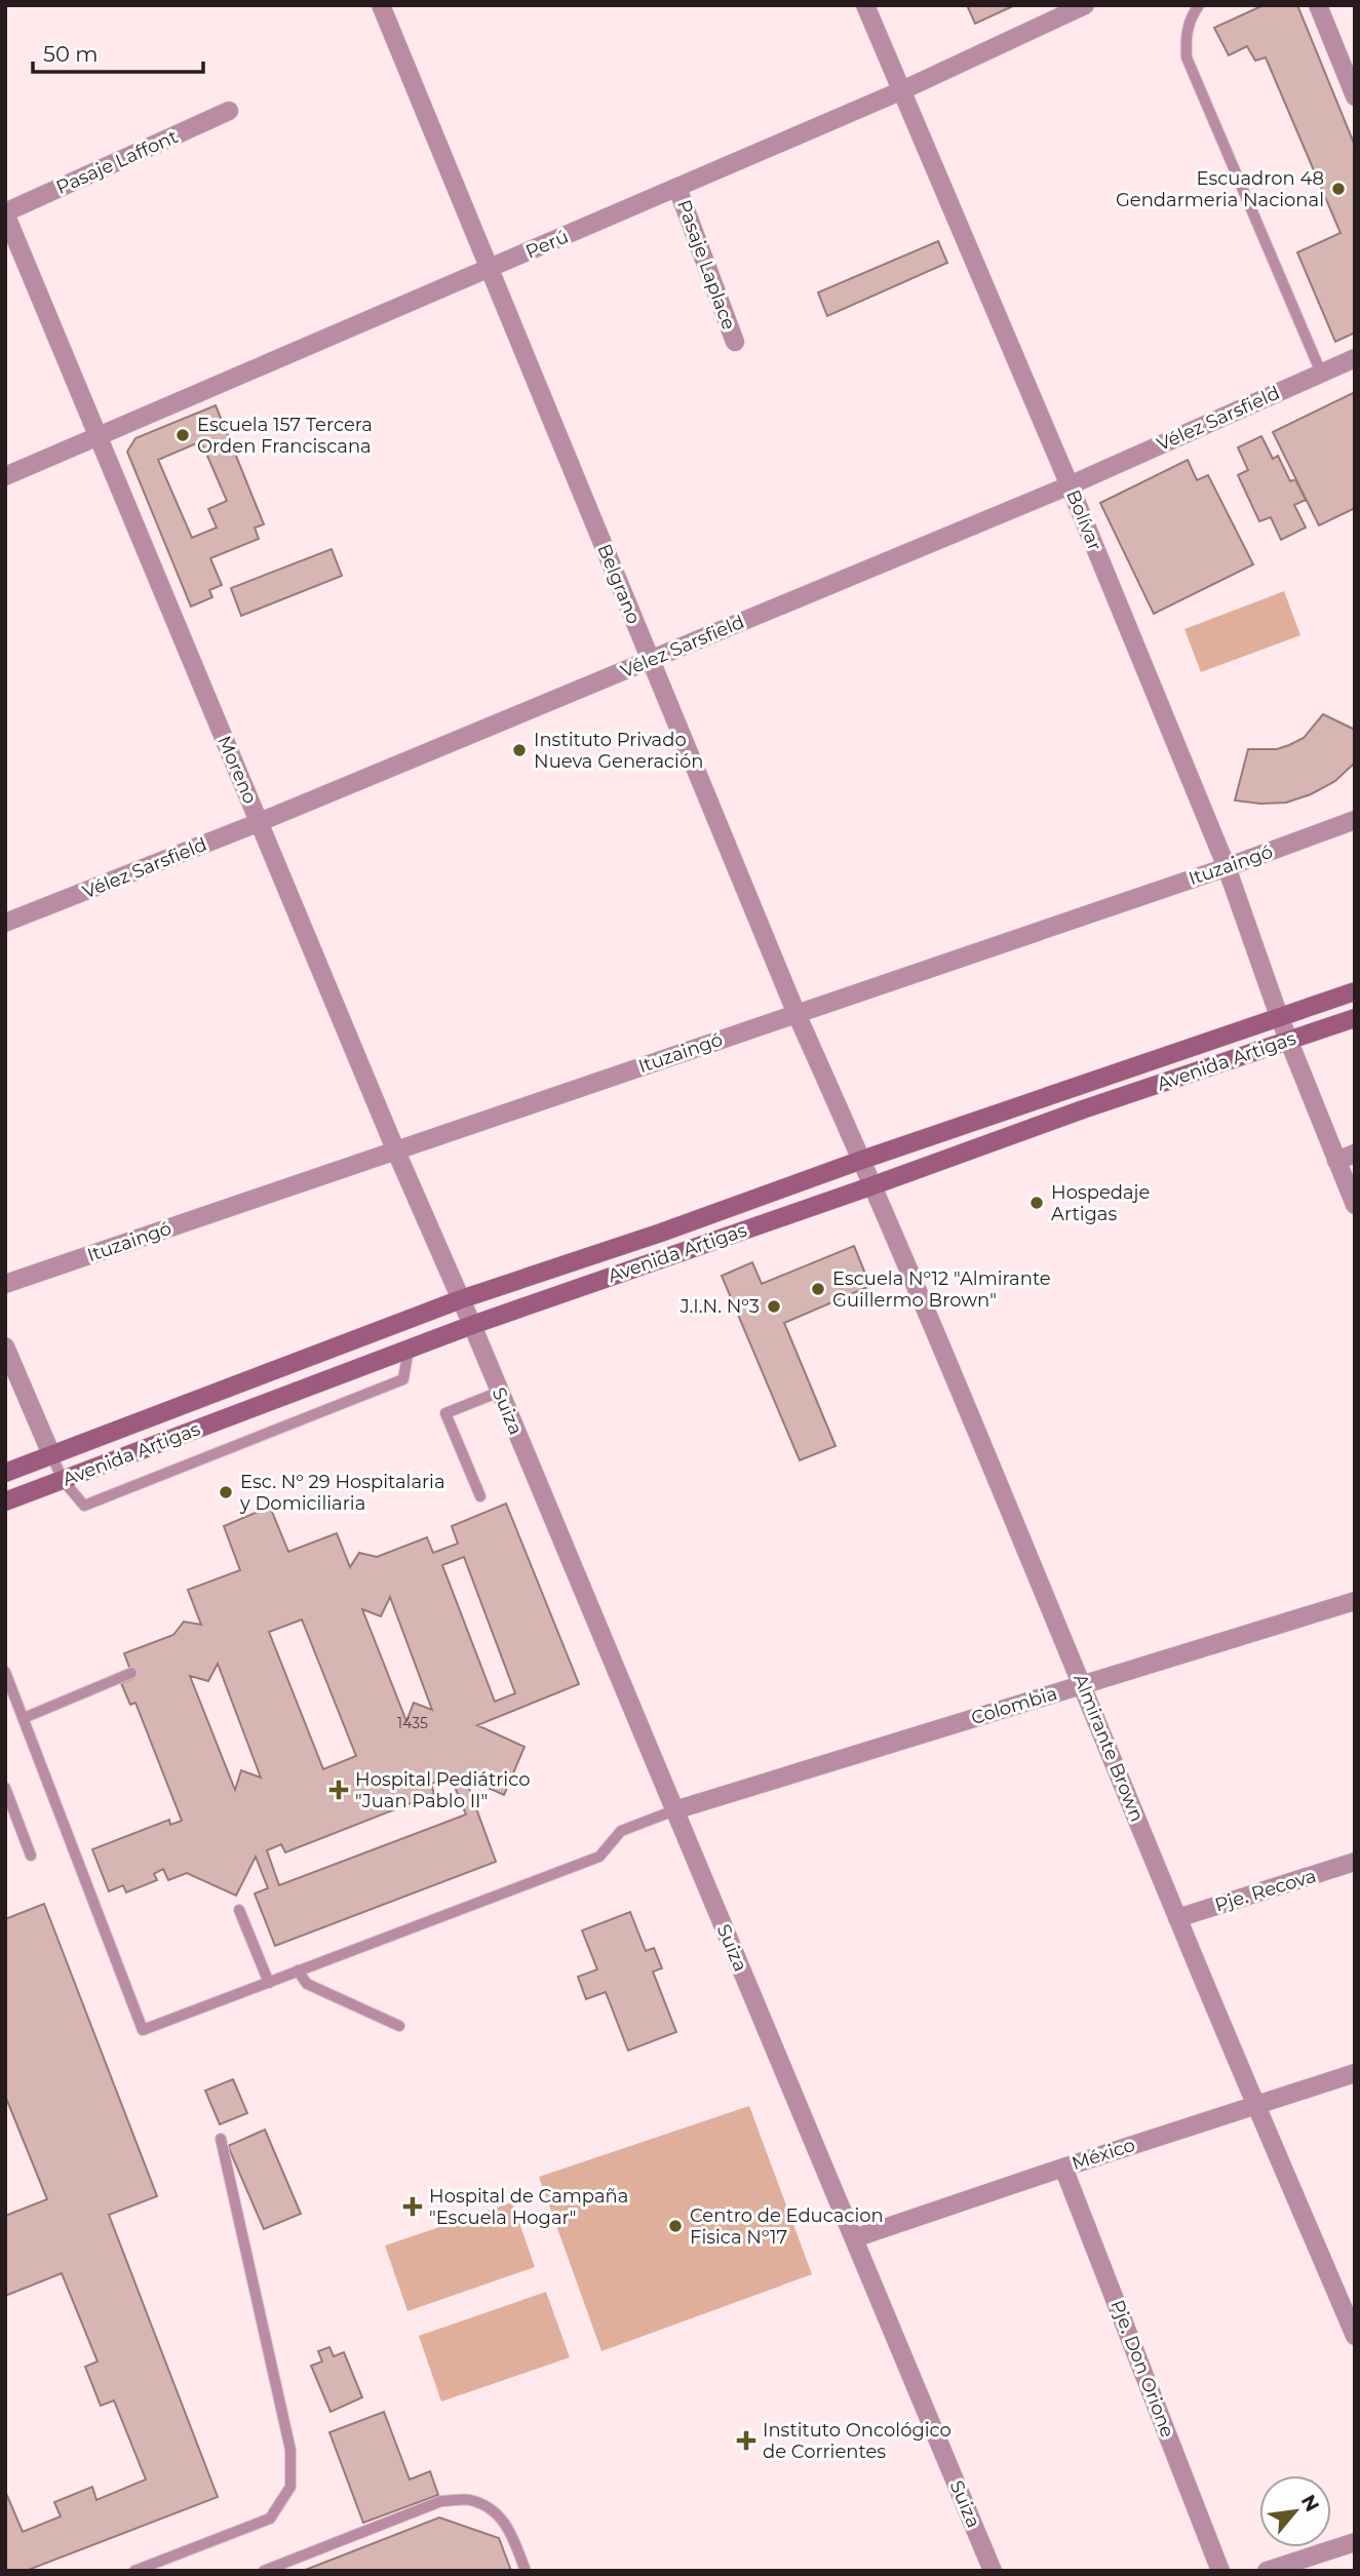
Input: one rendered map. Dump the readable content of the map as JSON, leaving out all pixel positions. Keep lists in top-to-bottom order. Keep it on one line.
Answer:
{"streets":{"main road":["Avenida Artigas"],"street":["Pasaje Laffont","Perú","Pasaje Laplace","Vélez Sarsfield","Bolívar","Belgrano","Moreno","Ituzaingó","Suiza","Colombia","Almirante Brown","Pje. Recova","México","Pje. Don Orione"]},"crossings":[["Pasaje Laffont","Moreno"],["Perú","Pasaje Laplace"],["Perú","Bolívar"],["Perú","Belgrano"],["Perú","Moreno"],["Vélez Sarsfield","Bolívar"],["Vélez Sarsfield","Belgrano"],["Vélez Sarsfield","Moreno"],["Bolívar","Ituzaingó"],["Bolívar","Avenida Artigas"],["Belgrano","Ituzaingó"],["Belgrano","Avenida Artigas"],["Belgrano","Almirante Brown"],["Moreno","Ituzaingó"],["Moreno","Avenida Artigas"],["Moreno","Suiza"],["Avenida Artigas","Suiza"],["Avenida Artigas","Almirante Brown"],["Suiza","Colombia"],["Suiza","México"],["Colombia","Almirante Brown"],["Almirante Brown","Pje. Recova"],["Almirante Brown","México"],["México","Pje. Don Orione"]],"places":{"other":["Escuadron 48 Gendarmeria Nacional","Escuela 157 Tercera Orden Franciscana","Instituto Privado Nueva Generación","Hospedaje Artigas","Escuela Nº12 \"Almirante Guillermo Brown\"","J.I.N. Nº3","Esc. Nº 29 Hospitalaria y Domiciliaria","Centro de Educacion Fisica Nº17"],"health":["Hospital Pediátrico \"Juan Pablo II\"","Hospital de Campaña \"Escuela Hogar\"","Instituto Oncológico de Corrientes"]},"house_numbers":["1435"],"scale_bar":"50 m","north":"top right"}
